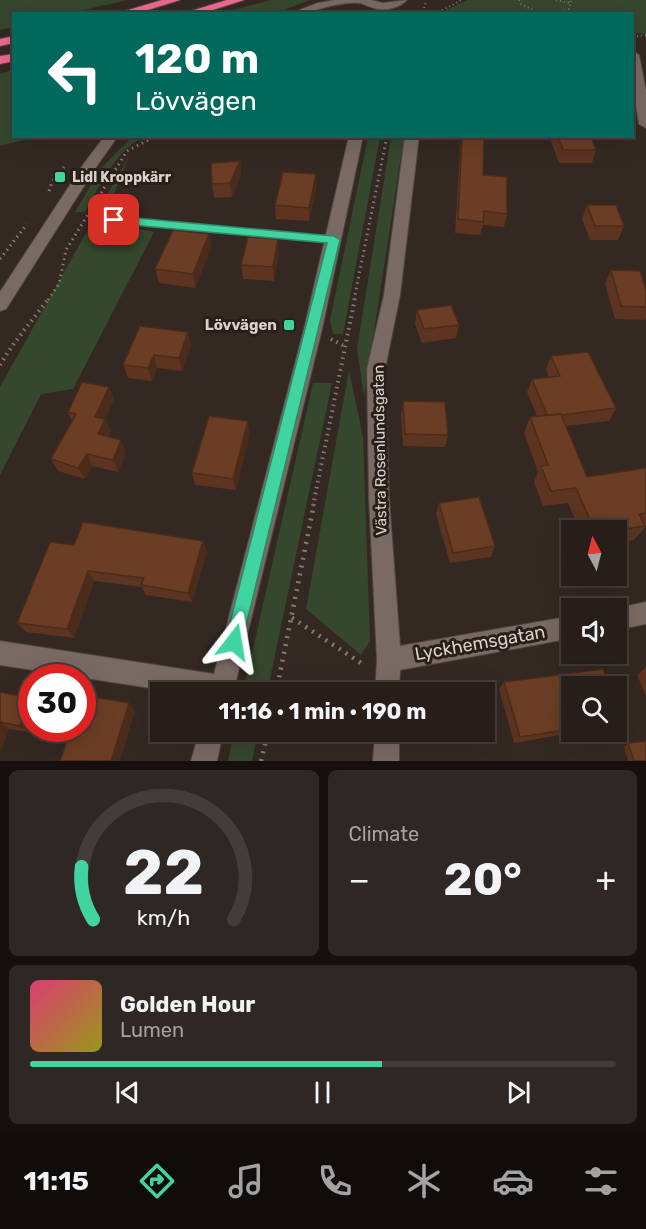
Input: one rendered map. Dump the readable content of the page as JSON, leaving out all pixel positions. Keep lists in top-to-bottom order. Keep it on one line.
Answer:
{"streets":{"street":["Västra Rosenlundsgatan","Lyckhemsgatan"]},"crossings":[["Västra Rosenlundsgatan","Lyckhemsgatan"]],"places":{"transit":["Lidl Kroppkärr","Lövvägen"]},"north":"top","page":{"turn":["120 m","Lövvägen"],"limit":"30","trip":"11:16 · 1 min · 190 m","tile":"Climate","heat":["−","20°","+"],"song":["Golden Hour","Lumen"],"tabs":"11:15","gauge":["22","km/h"]}}
